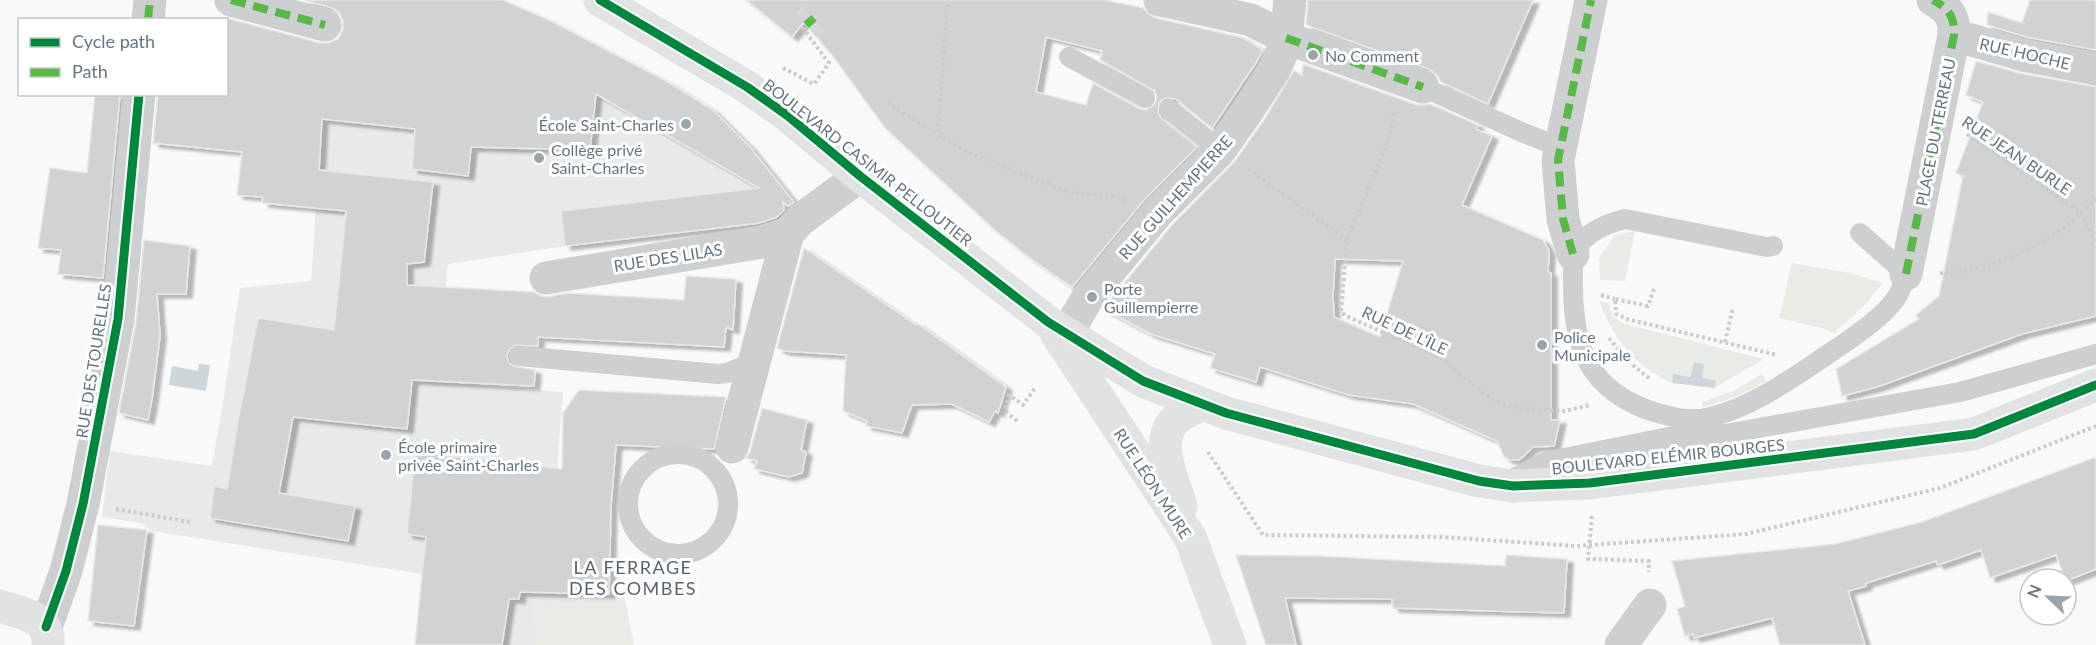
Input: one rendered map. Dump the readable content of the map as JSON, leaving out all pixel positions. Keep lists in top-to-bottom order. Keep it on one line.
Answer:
{"streets":{"street":["RUE HOCHE","PLACE DU TERREAU","BOULEVARD CASIMIR PELLOUTIER","RUE GUILHEMPIERRE","RUE DES LILAS","RUE DES TOURELLES","BOULEVARD ELÉMIR BOURGES","RUE LÉON MURE"],"path":["RUE JEAN BURLE","RUE DE L'ÎLE"]},"crossings":[["RUE HOCHE","PLACE DU TERREAU"],["PLACE DU TERREAU","RUE JEAN BURLE"],["BOULEVARD CASIMIR PELLOUTIER","RUE GUILHEMPIERRE"],["BOULEVARD CASIMIR PELLOUTIER","RUE DES LILAS"],["BOULEVARD CASIMIR PELLOUTIER","BOULEVARD ELÉMIR BOURGES"],["RUE GUILHEMPIERRE","BOULEVARD ELÉMIR BOURGES"]],"districts":["LA FERRAGE DES COMBES"],"places":["No Comment","École Saint-Charles","Collège privé Saint-Charles","Porte Guillempierre","Police Municipale","École primaire privée Saint-Charles"],"legend":["Cycle path","Path"],"north":"top left"}
